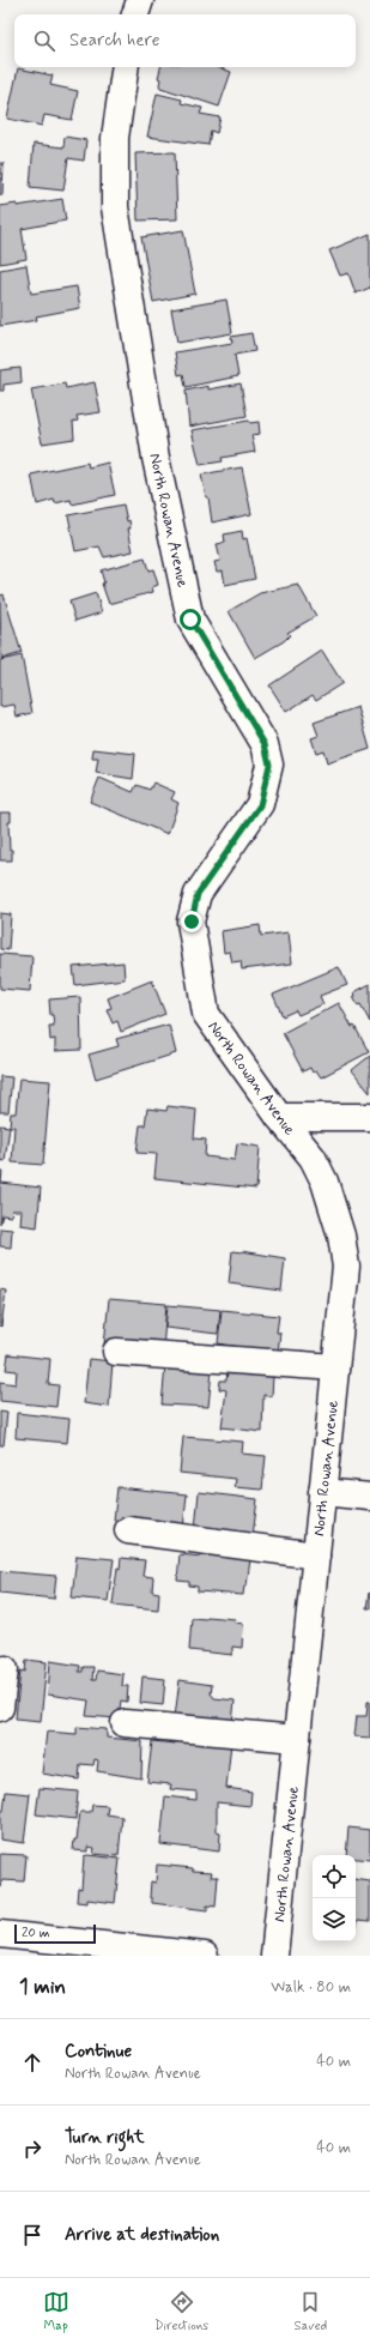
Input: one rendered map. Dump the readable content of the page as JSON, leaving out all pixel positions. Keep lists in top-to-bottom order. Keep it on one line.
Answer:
{"streets":{"street":["North Rowan Avenue"]},"scale_bar":"20 m","page":{"search":"Search here","scale":"20 m","heading":["1 min","Walk · 80 m"],"list":[["Continue","North Rowan Avenue","40 m"],["Turn right","North Rowan Avenue","40 m"],"Arrive at destination"],"nav":["Map","Directions","Saved"]}}
